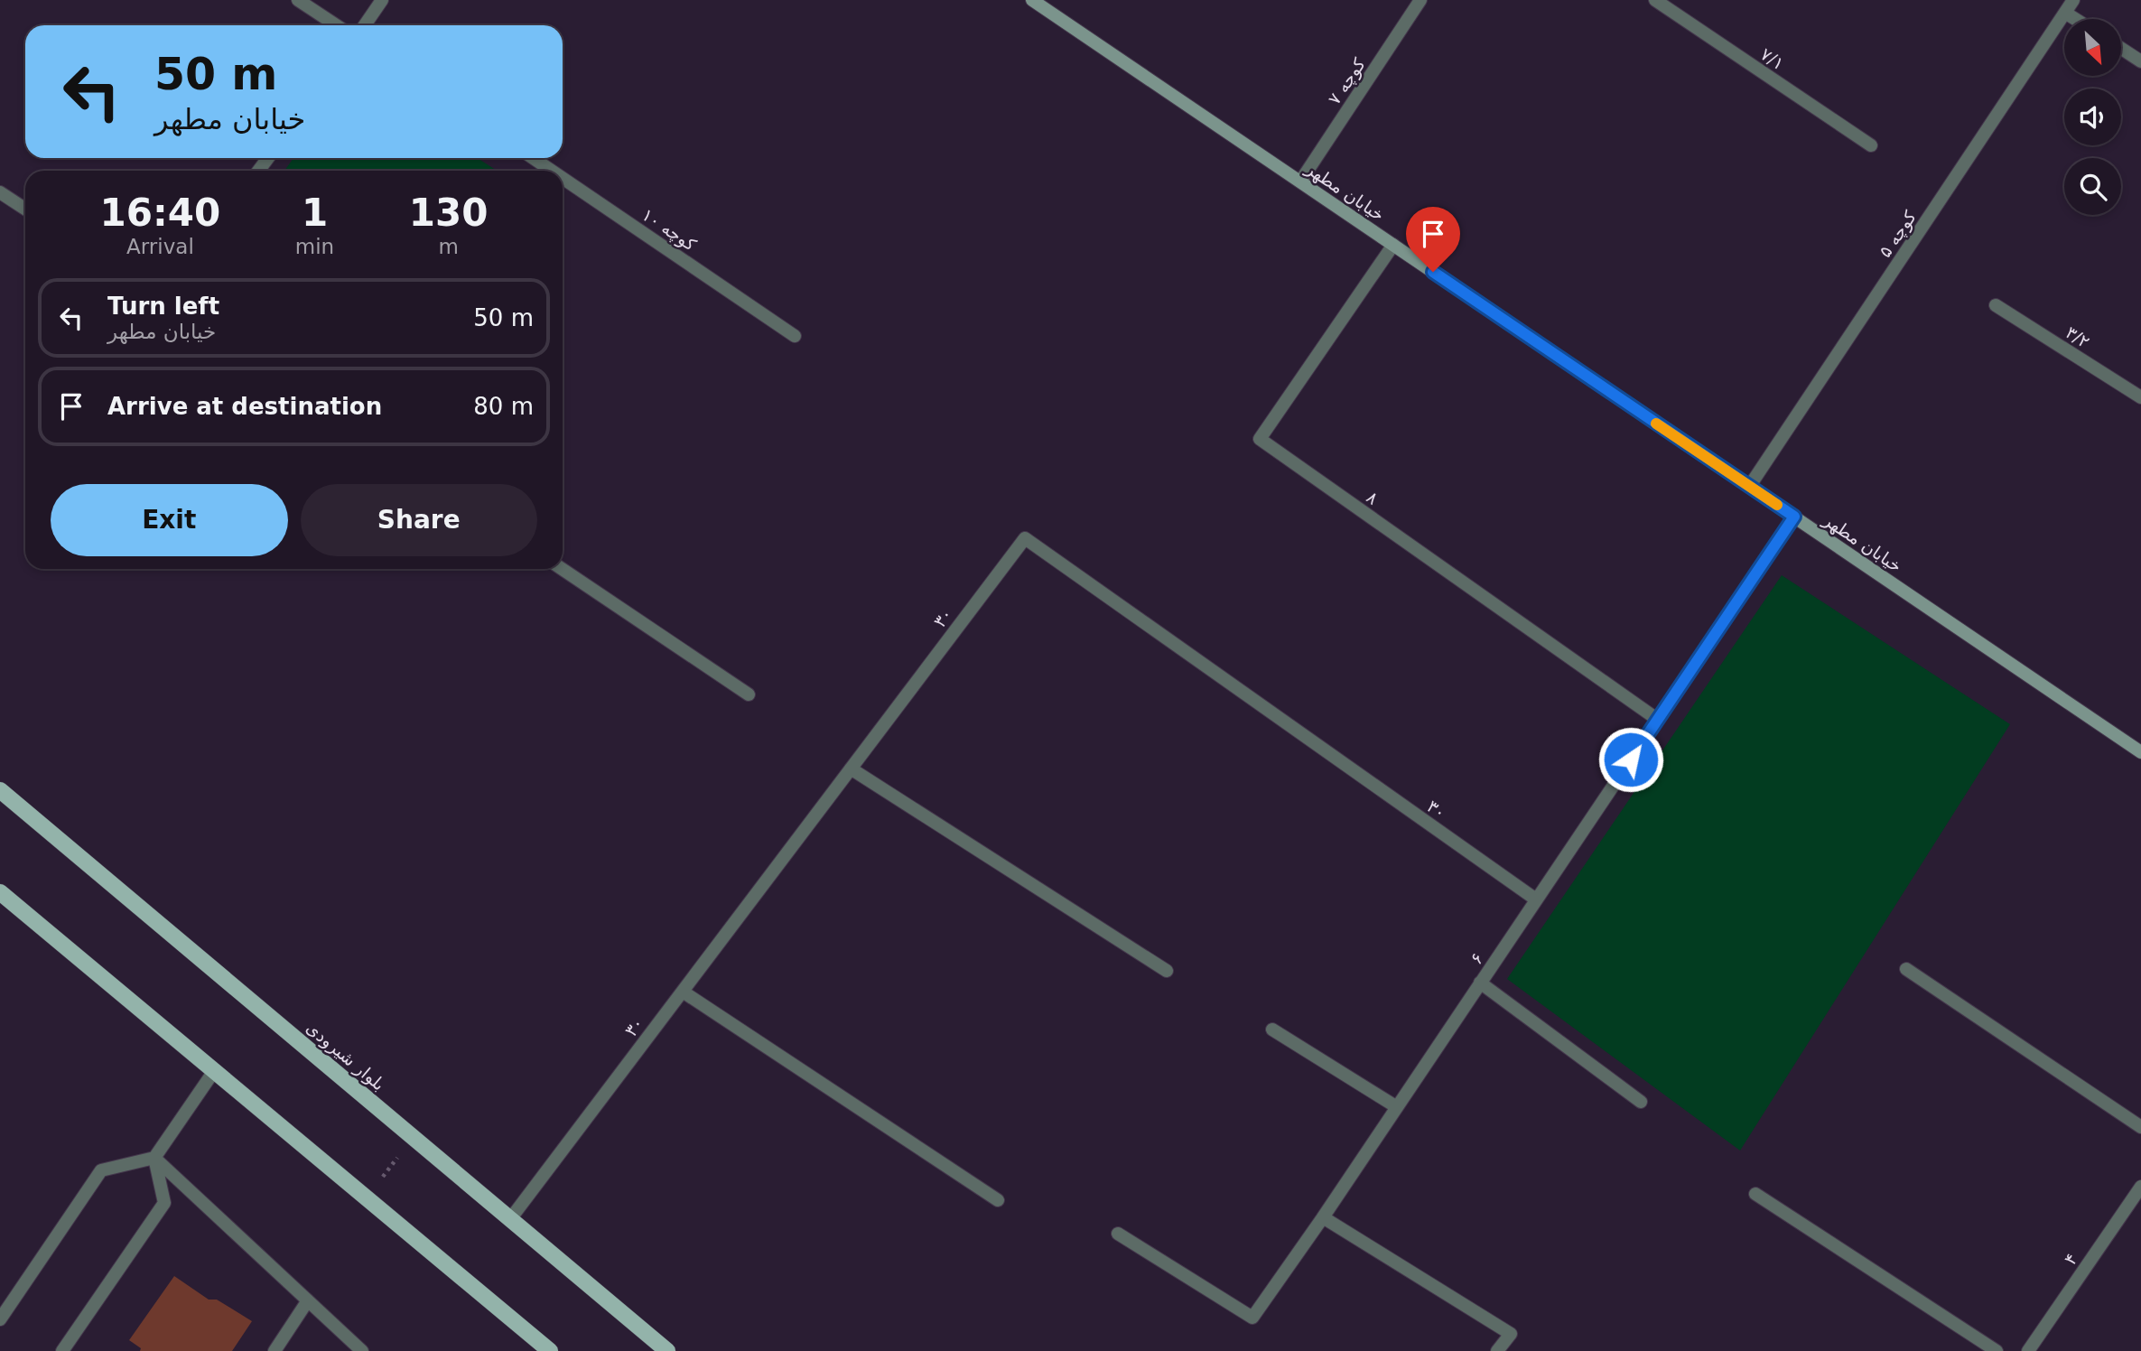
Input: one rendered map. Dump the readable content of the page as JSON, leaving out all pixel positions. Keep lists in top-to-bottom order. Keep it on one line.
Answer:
{"streets":{"main road":["بلوار شیرودی"],"street":["۷/۱","کوچه ۷","خیابان مطهر","کوچه ۱۰","کوچه ۵","۳/۲","۸","۳۰","۶","۴"]},"crossings":[["کوچه ۷","خیابان مطهر"],["خیابان مطهر","کوچه ۵"],["خیابان مطهر","۸"],["خیابان مطهر","۶"],["۸","۶"],["۳۰","۶"],["۳۰","بلوار شیرودی"]],"north":"bottom right","page":{"turn":["50 m","خیابان مطهر"],"eta":["16:40","Arrival","1","min","130","m"],"list":[{"name":"Turn left","note":"خیابان مطهر","value":"50 m"},{"name":"Arrive at destination","value":"80 m"}],"buttons":["Exit","Share"]}}
